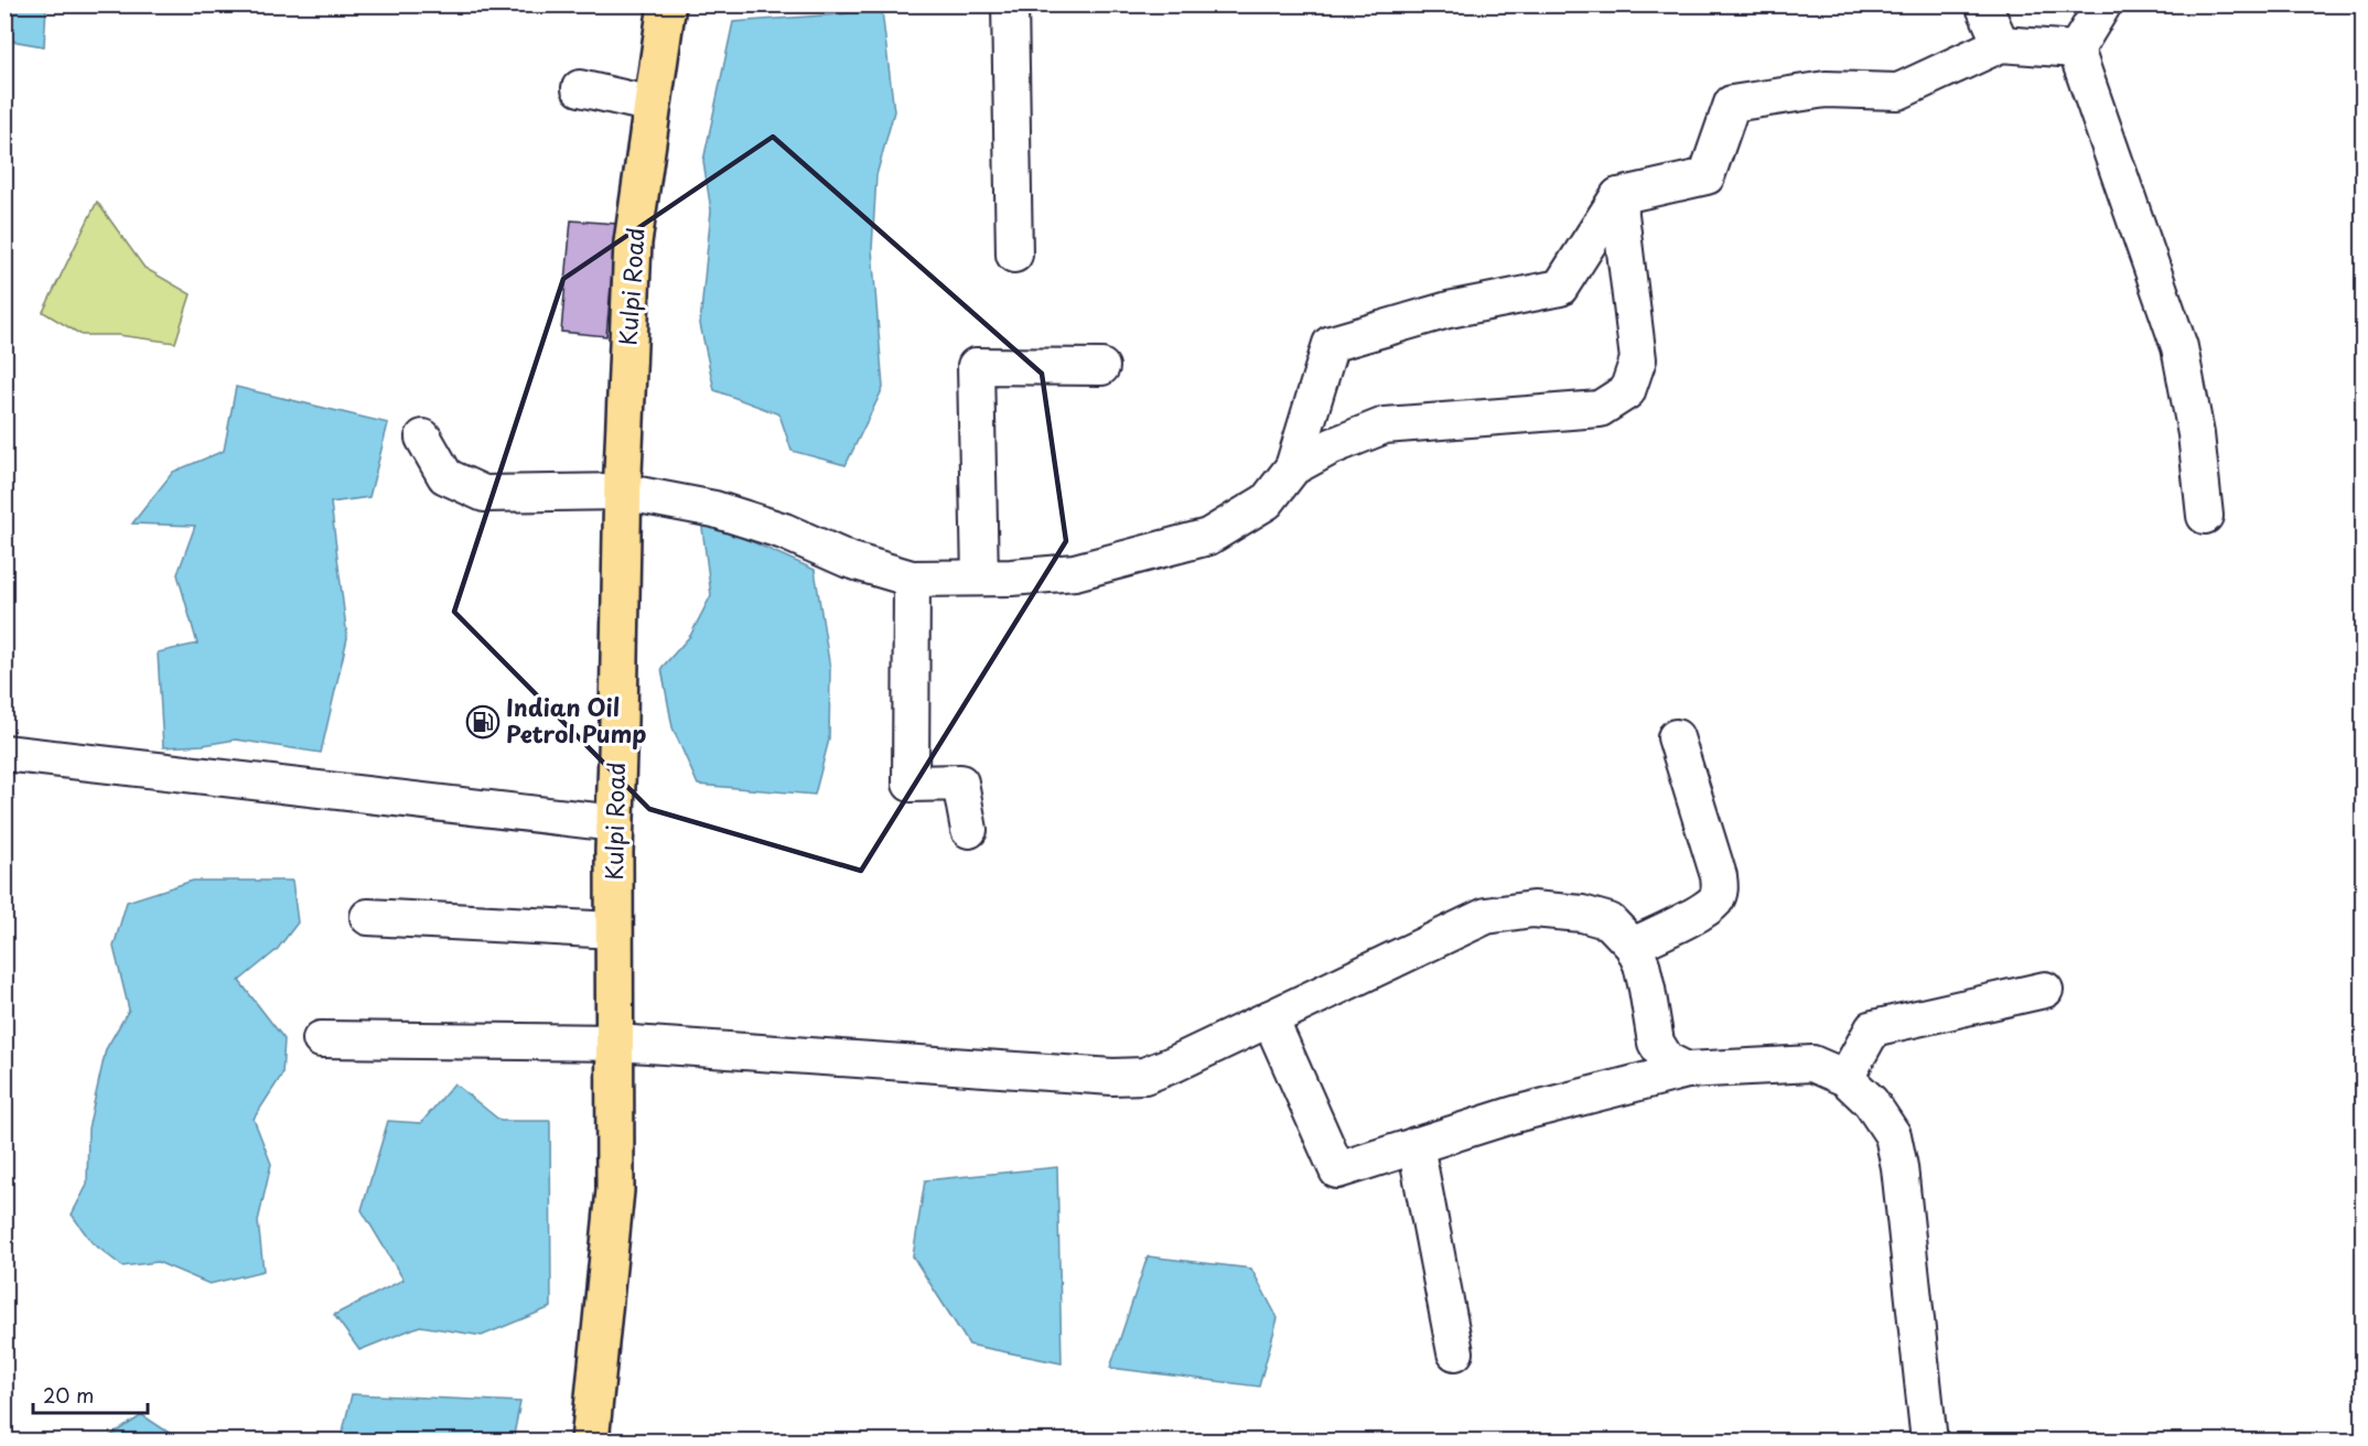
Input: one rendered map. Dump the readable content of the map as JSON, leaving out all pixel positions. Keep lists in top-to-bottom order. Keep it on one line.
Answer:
{"streets":{"main road":["Kulpi Road"]},"places":{"fuel station":["Indian Oil Petrol Pump"]},"scale_bar":"20 m"}
